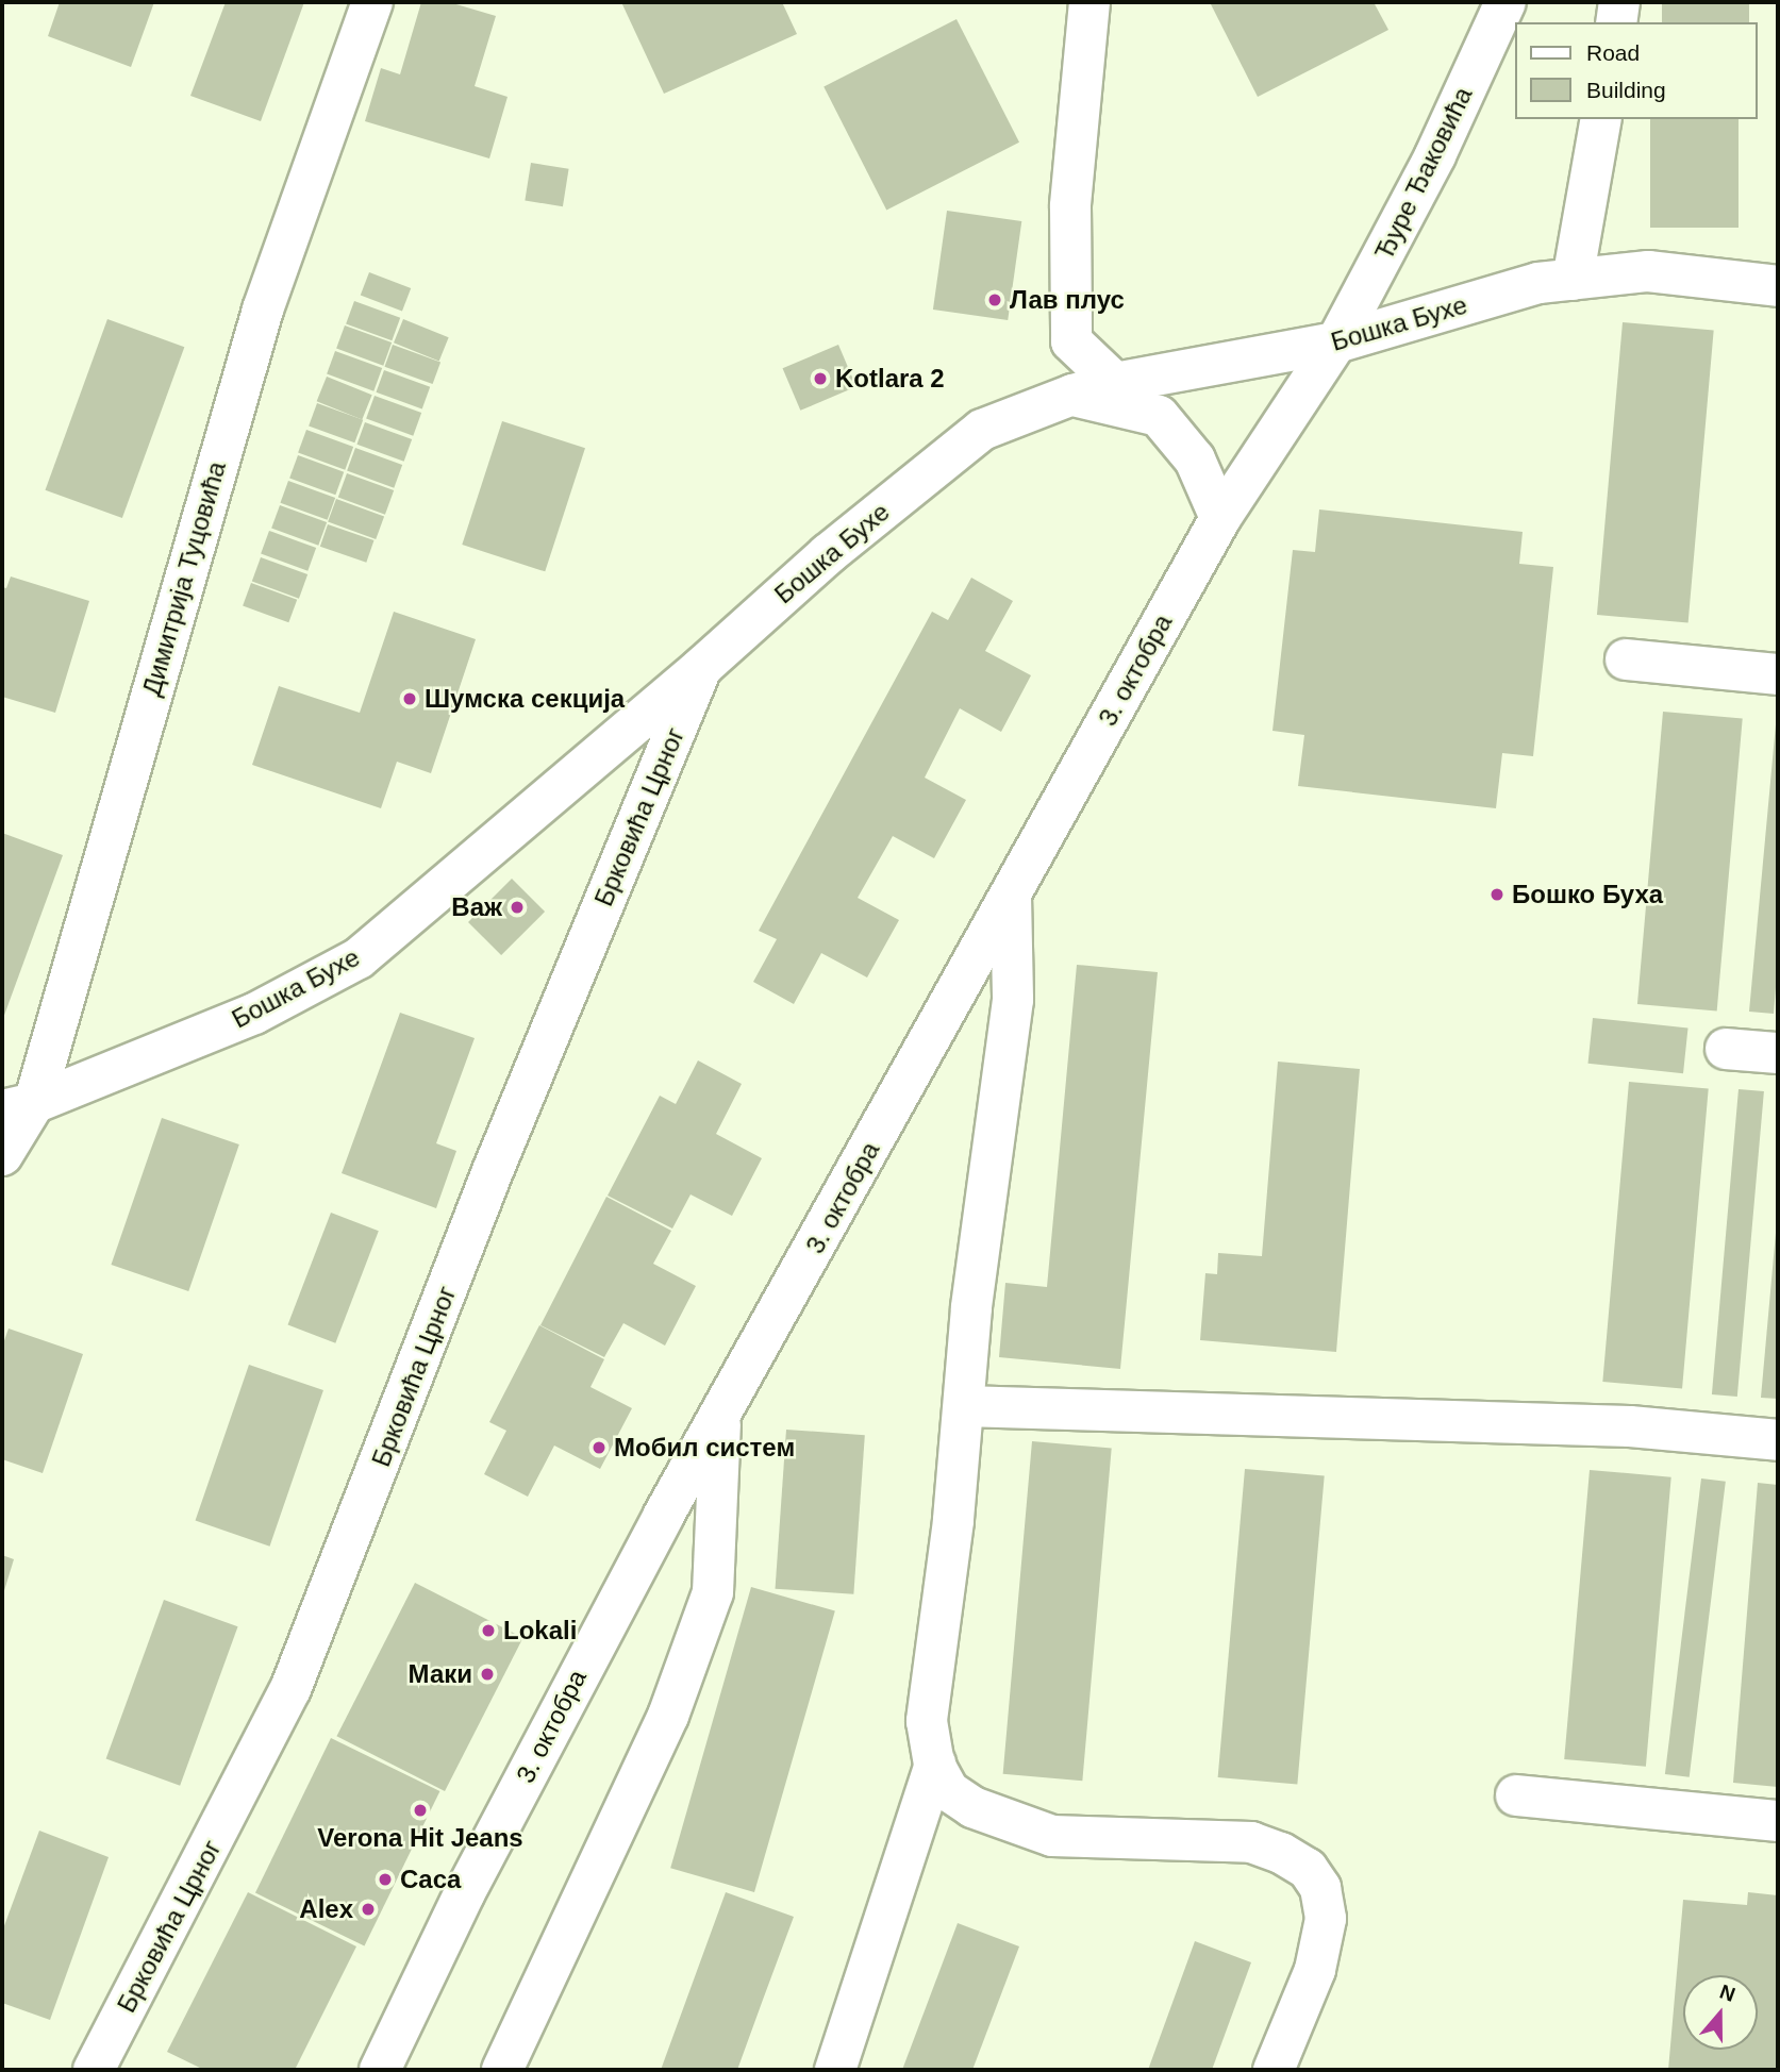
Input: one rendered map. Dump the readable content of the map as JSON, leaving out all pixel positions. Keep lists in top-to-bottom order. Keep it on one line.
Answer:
{"streets":{"street":["Ђуре Ђаковића","Бошка Бухе","Димитрија Туцовића","3. октобра","Брковића Црног"]},"crossings":[["Ђуре Ђаковића","Бошка Бухе"],["Ђуре Ђаковића","3. октобра"],["Бошка Бухе","Димитрија Туцовића"],["Бошка Бухе","3. октобра"],["Бошка Бухе","Брковића Црног"]],"places":["Лав плус","Kotlara 2","Шумска секција","Бошко Буха","Важ","Мобил систем","Lokali","Маки","Verona Hit Jeans","Caca","Alex"],"legend":["Road","Building"],"north":"top"}
